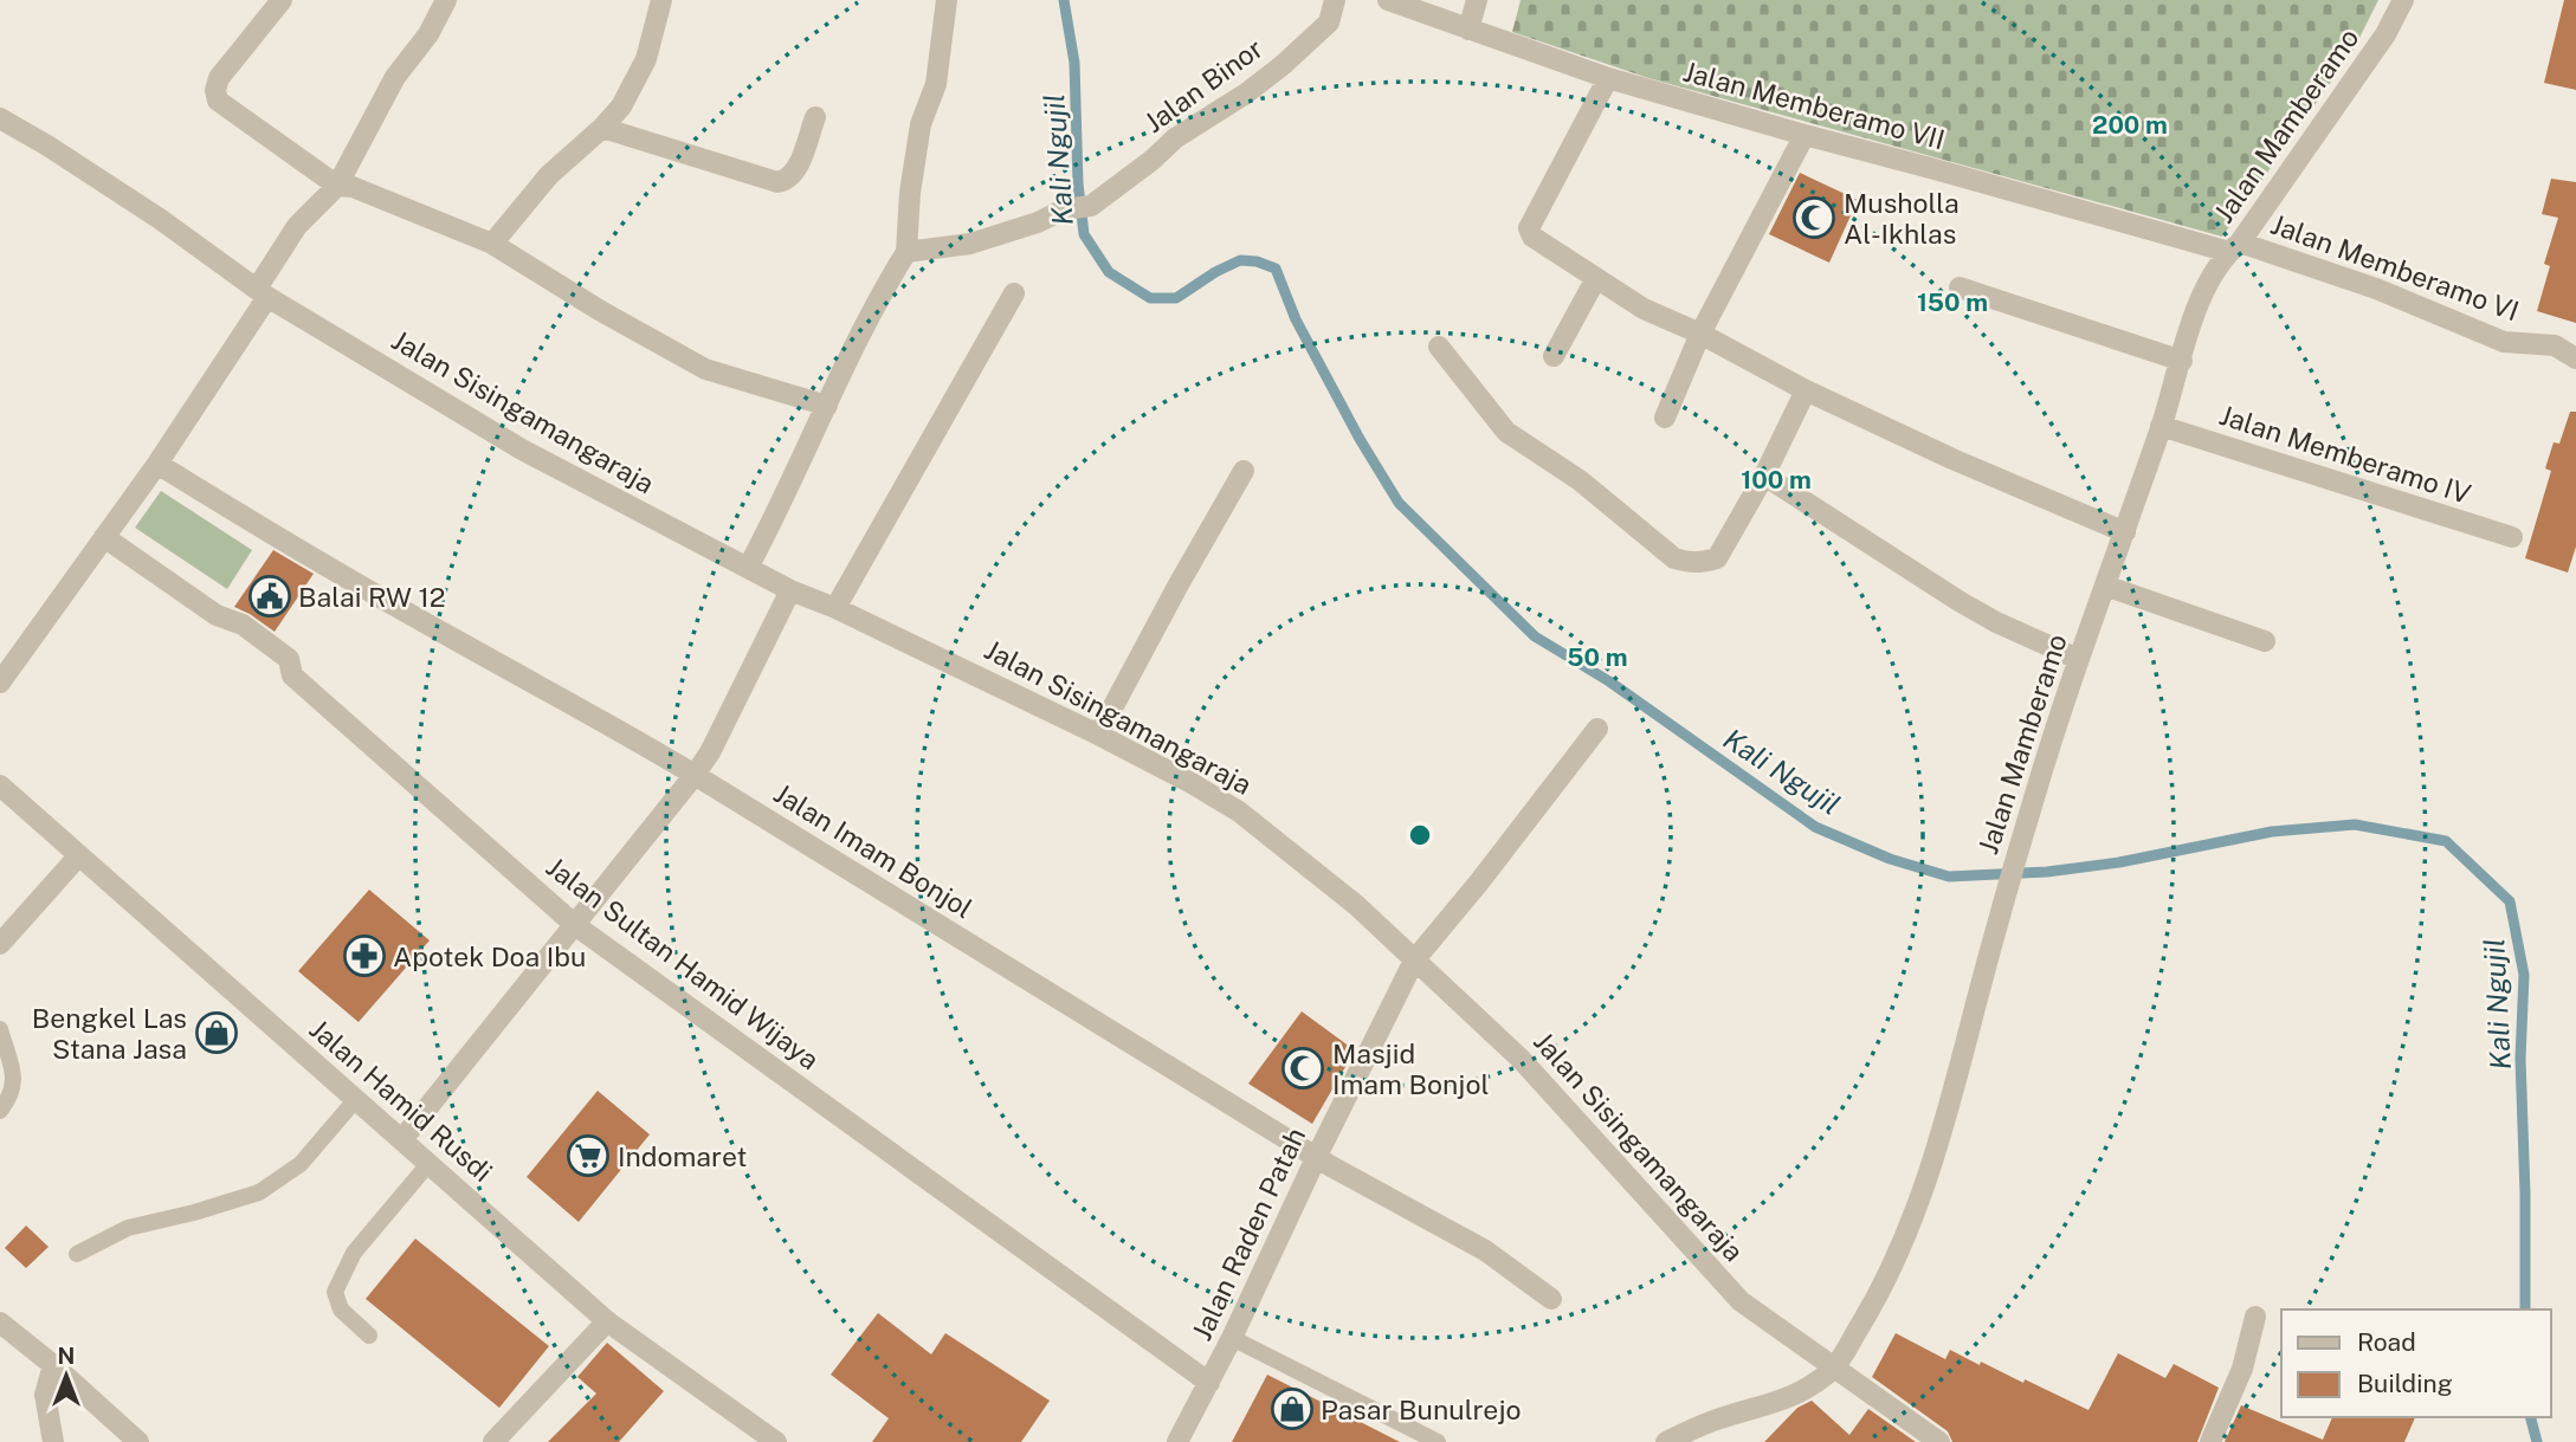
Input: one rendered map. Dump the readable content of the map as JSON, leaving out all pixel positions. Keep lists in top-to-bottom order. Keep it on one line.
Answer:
{"streets":{"street":["Jalan Binor","Jalan Memberamo VII","Jalan Mamberamo","Jalan Memberamo VI","Jalan Sisingamangaraja","Jalan Memberamo IV","Jalan Imam Bonjol","Jalan Sultan Hamid Wijaya","Jalan Hamid Rusdi","Jalan Raden Patah"]},"crossings":[["Jalan Memberamo VII","Jalan Mamberamo"],["Jalan Memberamo VII","Jalan Memberamo VI"],["Jalan Mamberamo","Jalan Memberamo VI"],["Jalan Mamberamo","Jalan Sisingamangaraja"],["Jalan Mamberamo","Jalan Memberamo IV"],["Jalan Sisingamangaraja","Jalan Raden Patah"],["Jalan Imam Bonjol","Jalan Raden Patah"],["Jalan Sultan Hamid Wijaya","Jalan Raden Patah"]],"water":["Kali Ngujil"],"places":{"mosque":["Musholla Al-Ikhlas","Masjid Imam Bonjol"],"public building":["Balai RW 12"],"pharmacy":["Apotek Doa Ibu"],"shop":["Bengkel Las Stana Jasa","Pasar Bunulrejo"],"supermarket":["Indomaret"]},"legend":["Road","Building"],"north":"top","rings":["200 m","150 m","100 m","50 m"]}
